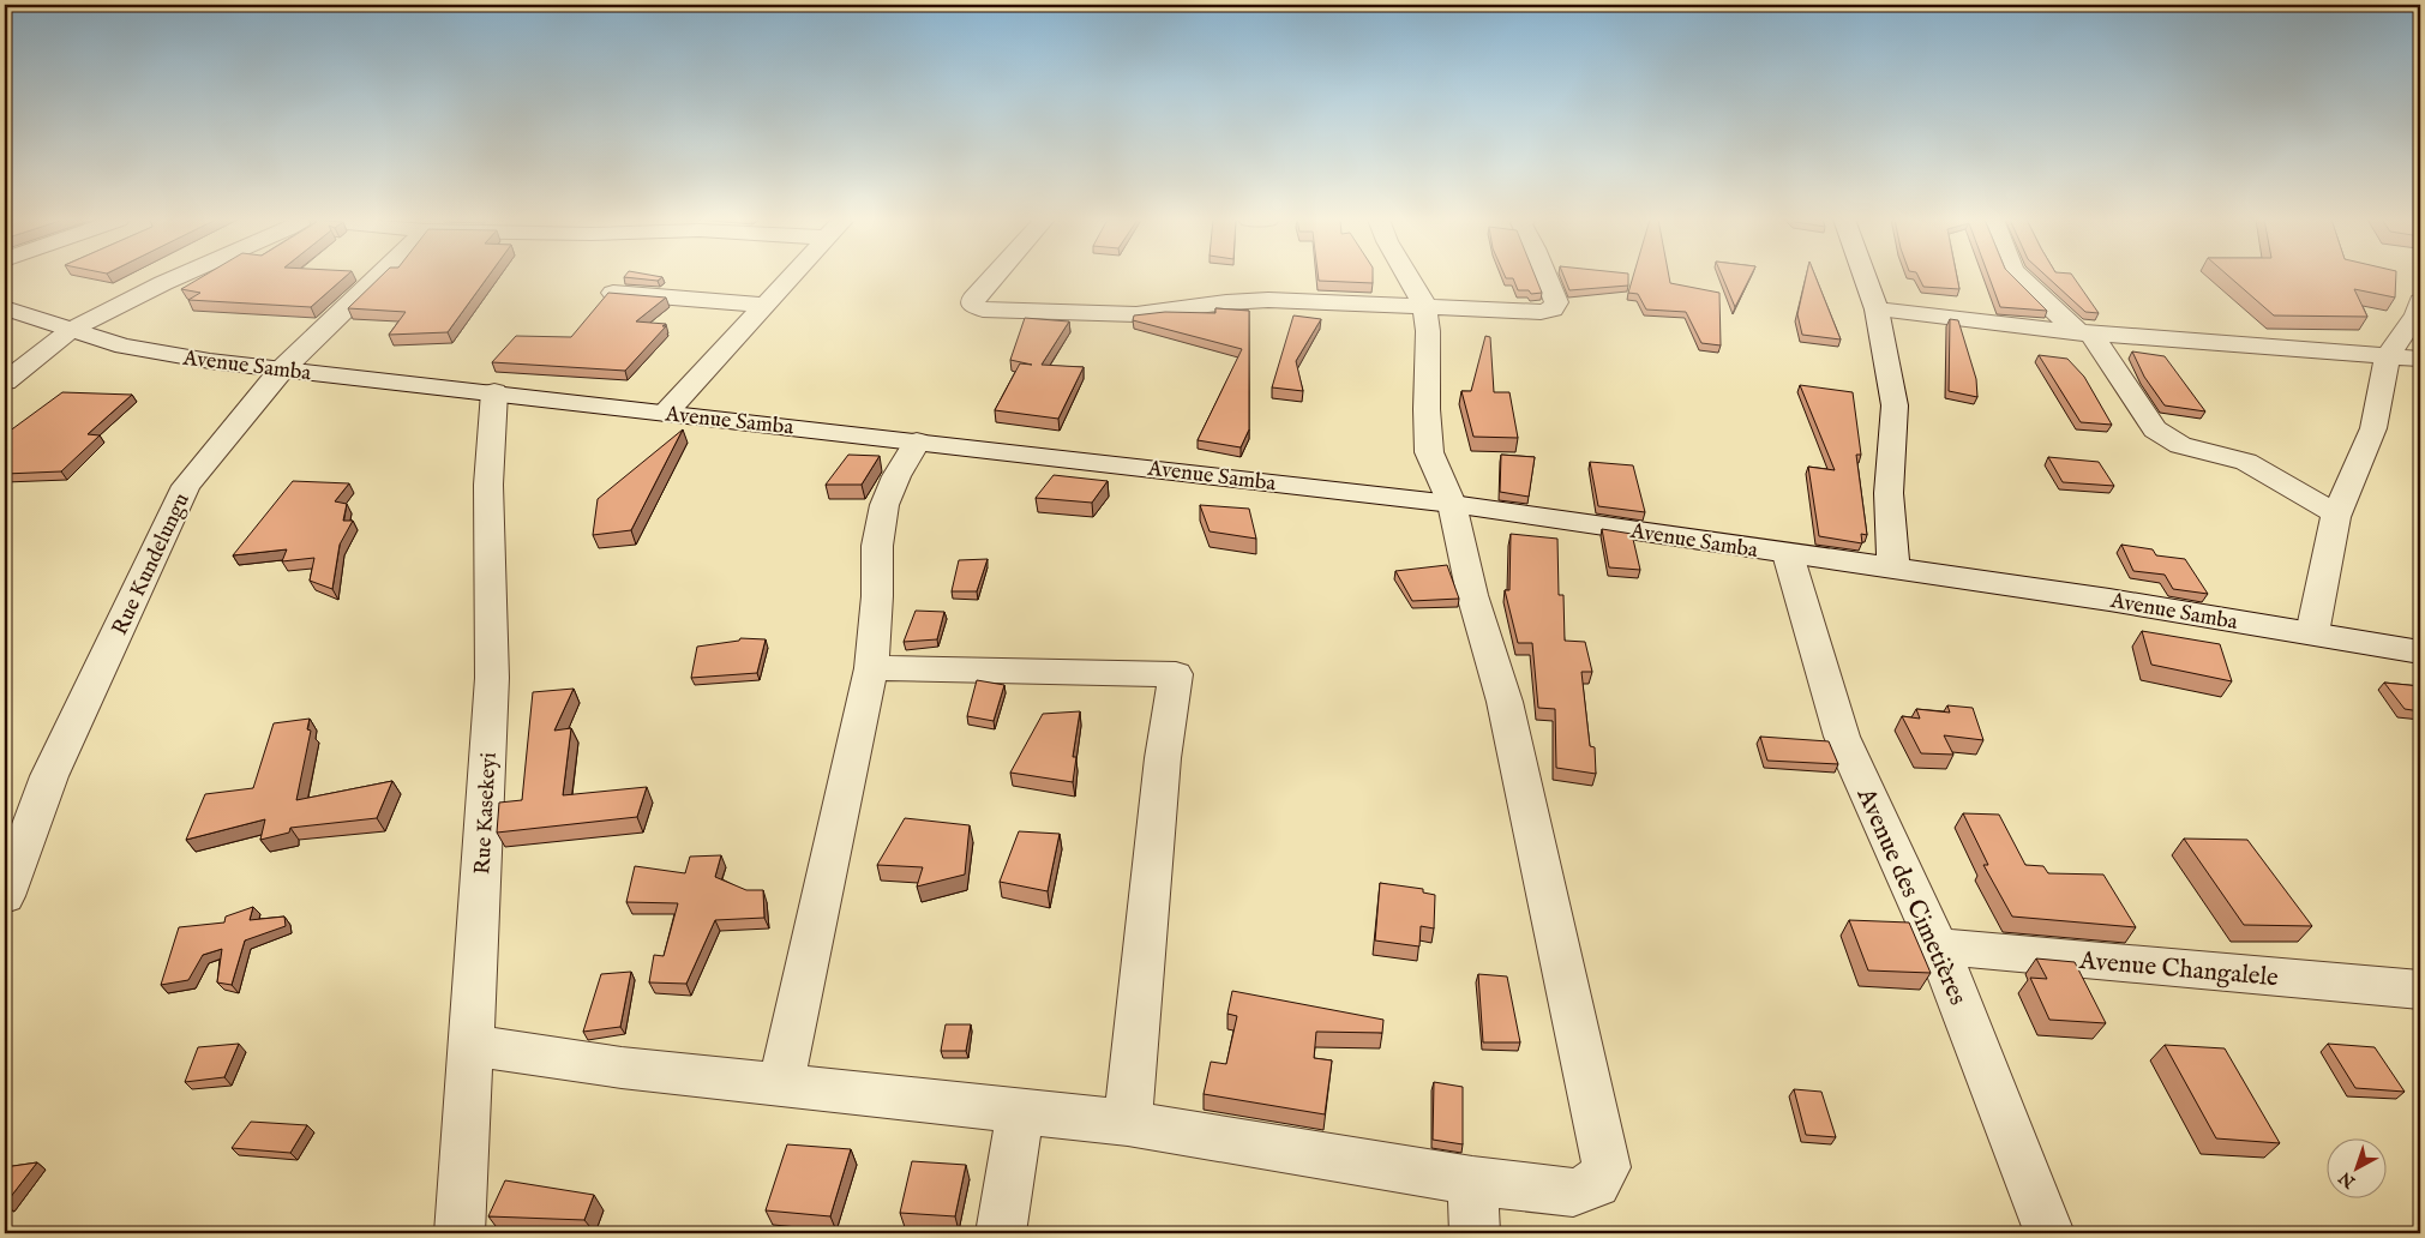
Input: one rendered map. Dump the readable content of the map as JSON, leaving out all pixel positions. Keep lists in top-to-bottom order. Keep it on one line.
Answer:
{"streets":{"street":["Avenue Samba","Rue Kundelungu","Rue Kasekeyi","Avenue des Cimetières","Avenue Changalele"]},"crossings":[["Avenue Samba","Rue Kundelungu"],["Avenue Samba","Rue Kasekeyi"],["Avenue Samba","Avenue des Cimetières"],["Avenue des Cimetières","Avenue Changalele"]],"north":"bottom left"}
